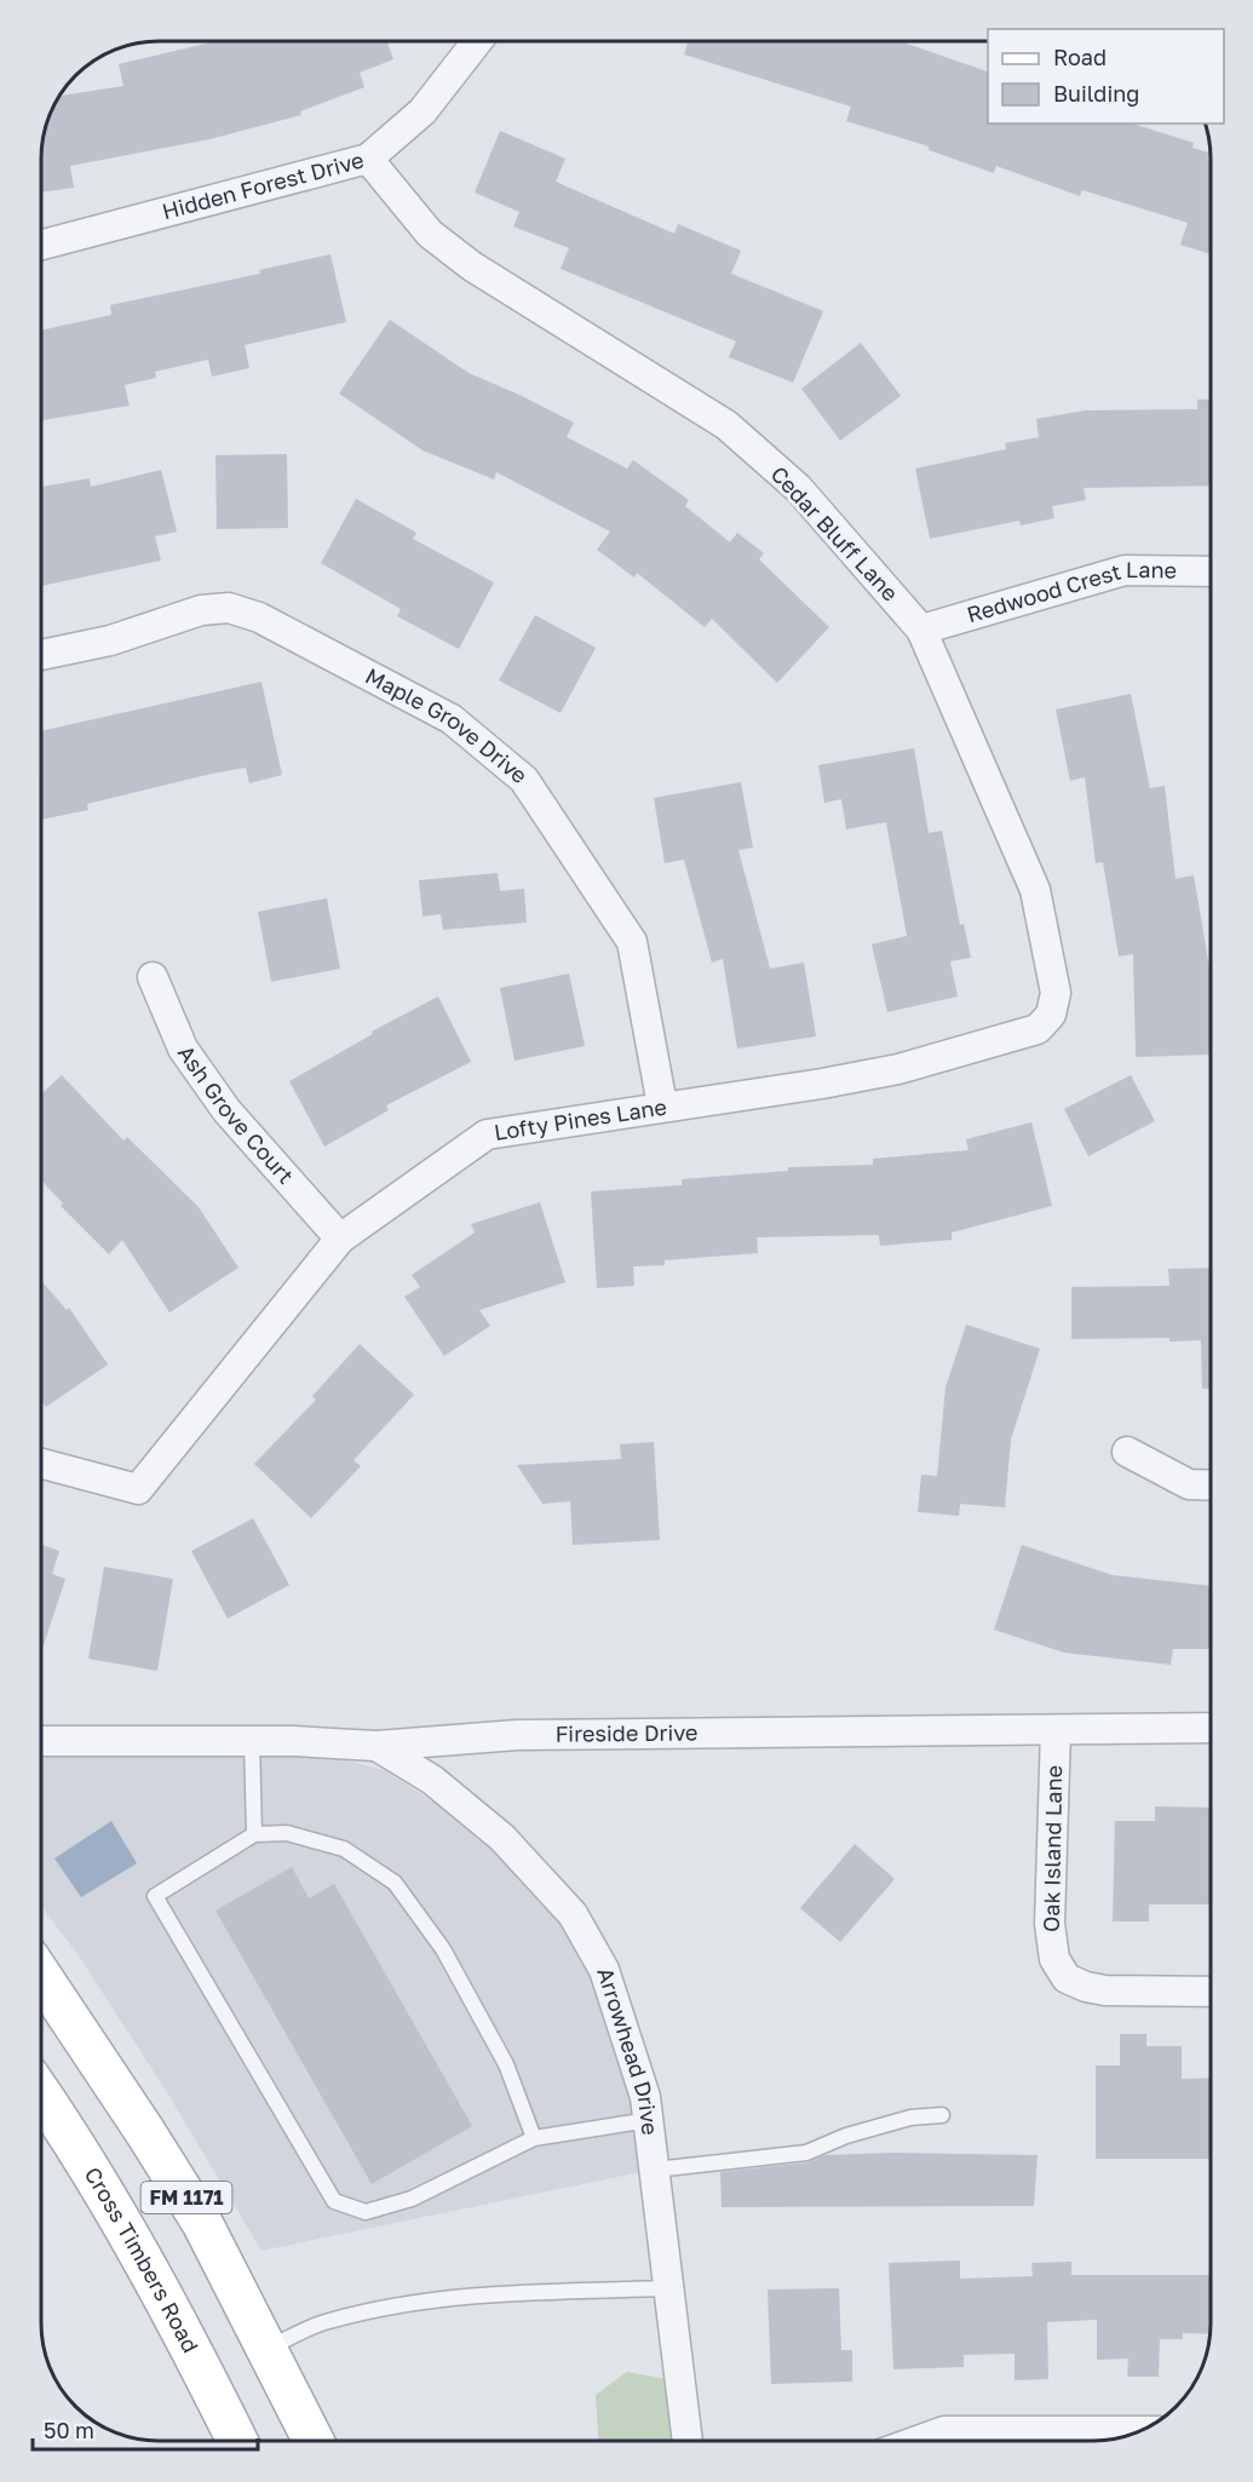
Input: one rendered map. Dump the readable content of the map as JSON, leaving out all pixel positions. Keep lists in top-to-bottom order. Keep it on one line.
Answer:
{"streets":{"main road":["FM 1171","Cross Timbers Road"],"street":["Hidden Forest Drive","Cedar Bluff Lane","Redwood Crest Lane","Maple Grove Drive","Ash Grove Court","Lofty Pines Lane","Fireside Drive","Oak Island Lane","Arrowhead Drive"]},"crossings":[["Hidden Forest Drive","Cedar Bluff Lane"],["Cedar Bluff Lane","Redwood Crest Lane"],["Cedar Bluff Lane","Lofty Pines Lane"],["Maple Grove Drive","Lofty Pines Lane"],["Ash Grove Court","Lofty Pines Lane"],["Fireside Drive","Oak Island Lane"],["Fireside Drive","Arrowhead Drive"]],"legend":["Road","Building"],"scale_bar":"50 m"}
